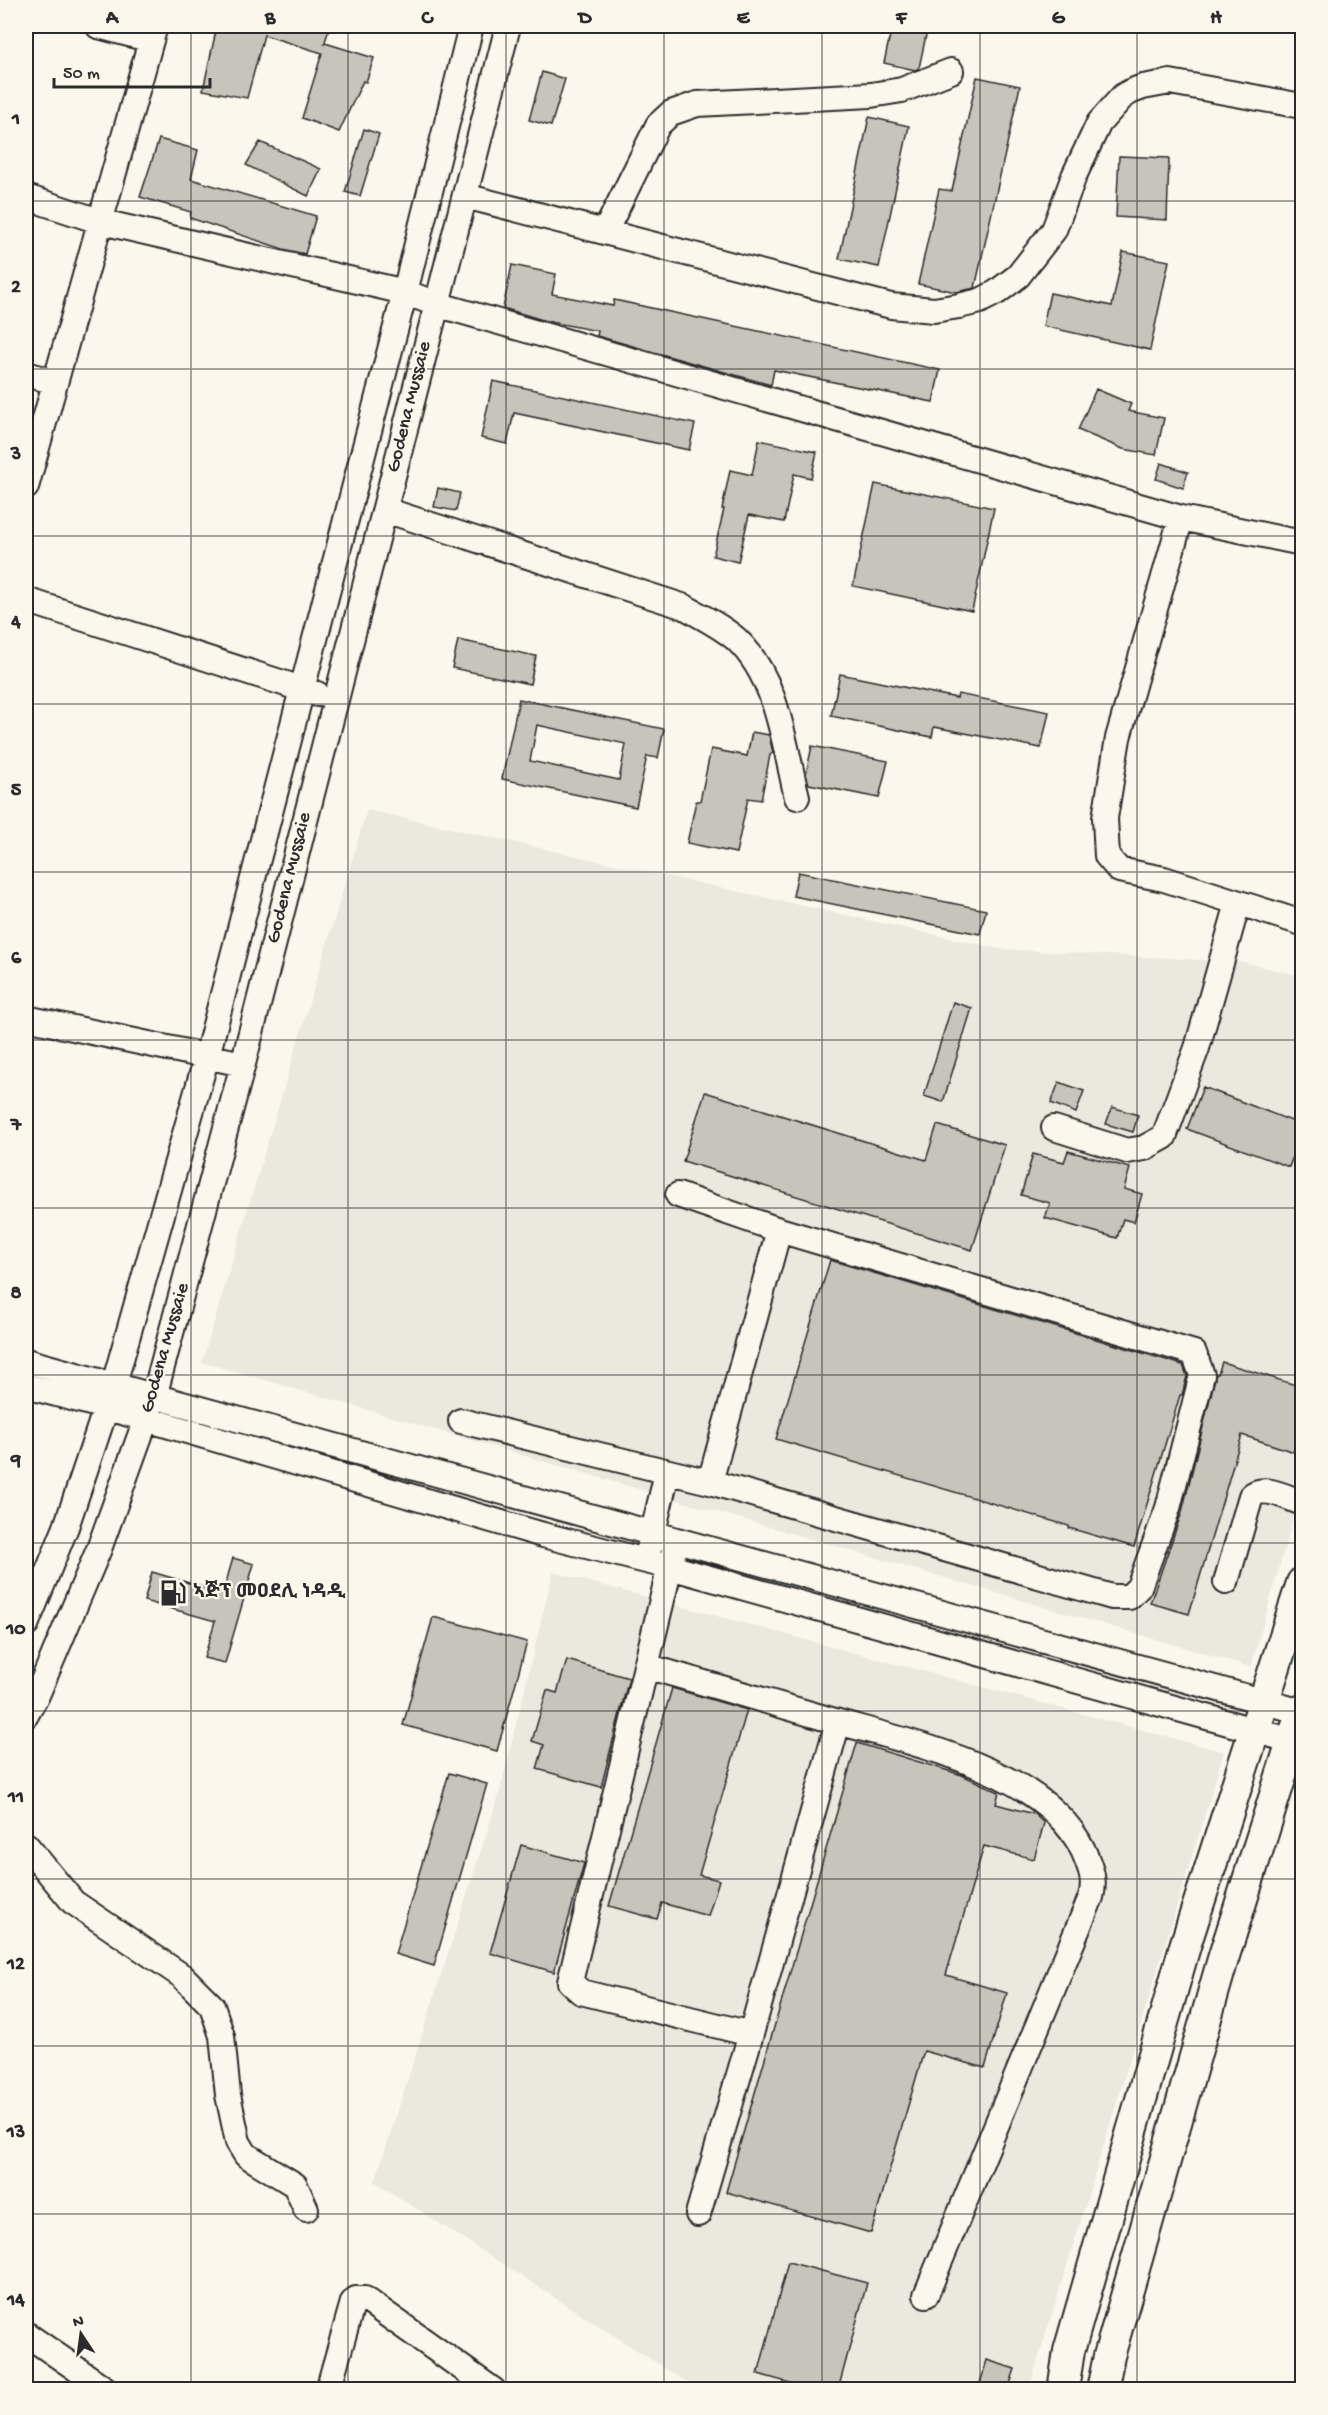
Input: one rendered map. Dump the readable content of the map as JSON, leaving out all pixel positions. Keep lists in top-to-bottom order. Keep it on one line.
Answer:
{"streets":{"street":["Godena Mussaie"]},"places":{"fuel station":["ኣጅፕ መዐደሊ ነዳዲ"]},"scale_bar":"50 m","north":"top","grid":{"columns":["A","B","C","D","E","F","G","H"],"rows":["1","2","3","4","5","6","7","8","9","10","11","12","13","14"]}}
